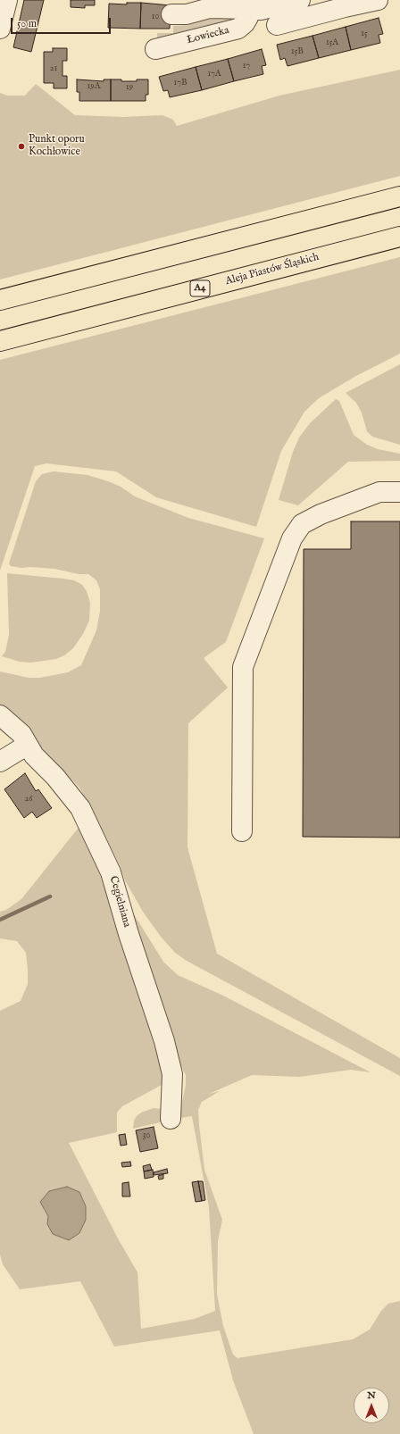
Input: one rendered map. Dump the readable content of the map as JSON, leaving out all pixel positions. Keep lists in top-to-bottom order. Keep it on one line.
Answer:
{"streets":{"highway":["Aleja Piastów Śląskich","A4"],"street":["Łowiecka","Cegielniana"]},"places":["Punkt oporu Kochłowice"],"house_numbers":["10","15","15A","15B","17","21","17A","17B","19A","19","26","30"],"scale_bar":"50 m","north":"top"}
